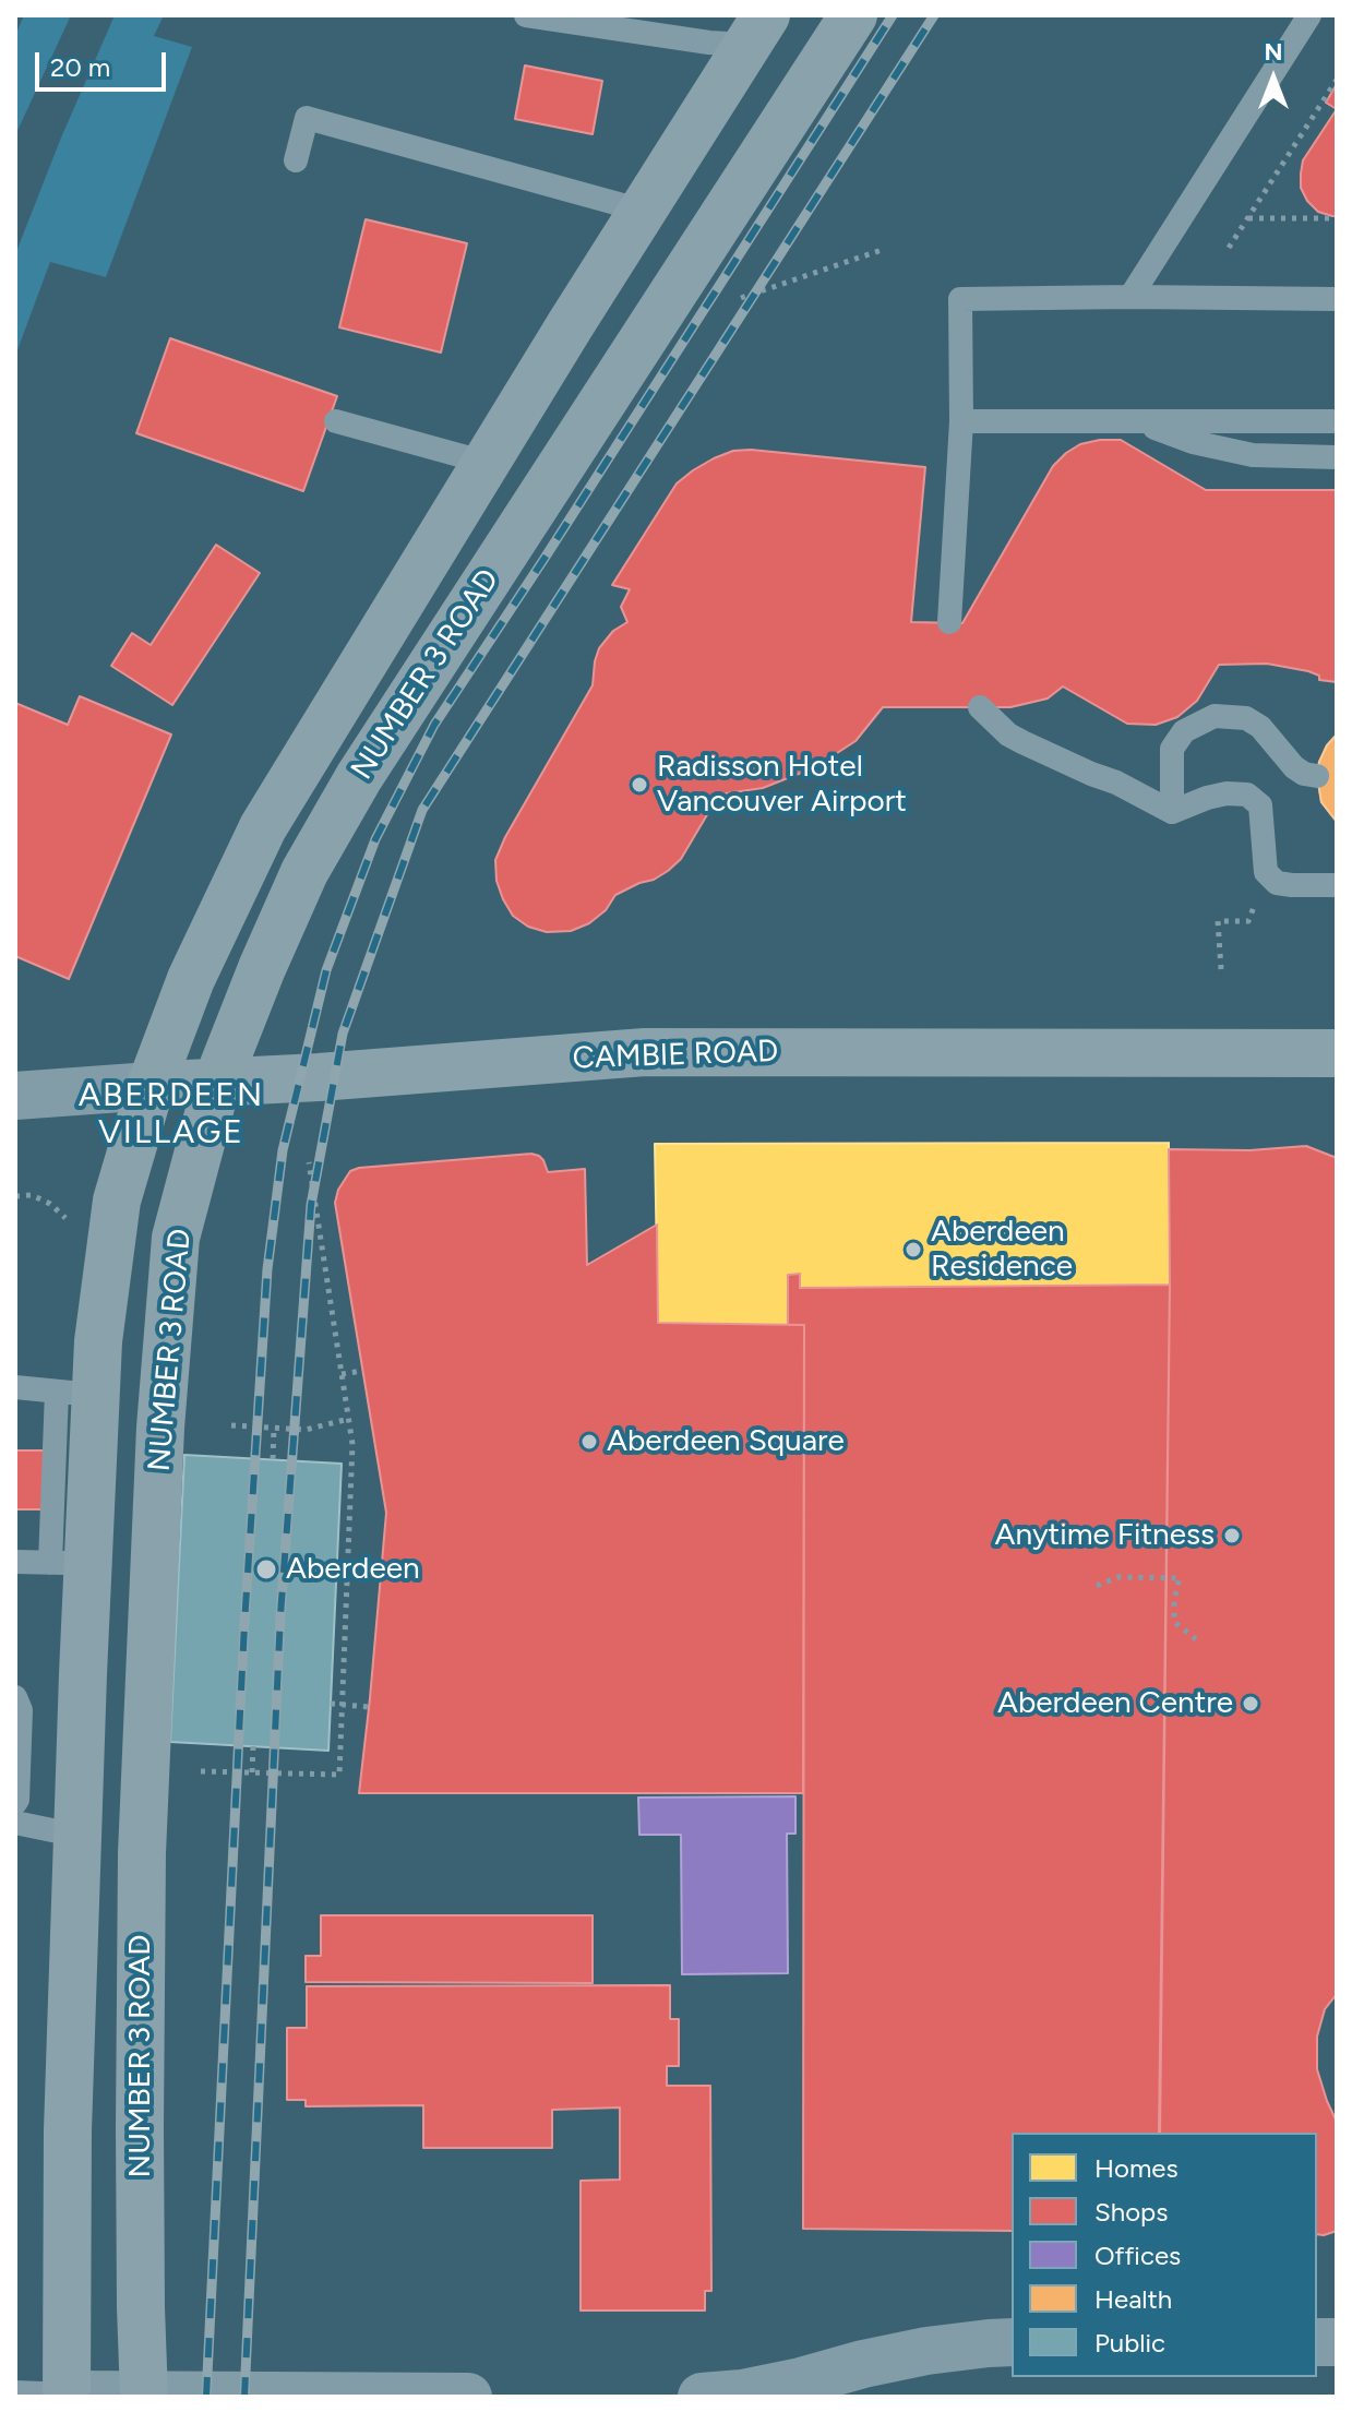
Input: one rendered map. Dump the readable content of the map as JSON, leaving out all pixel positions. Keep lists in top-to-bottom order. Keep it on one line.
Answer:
{"streets":{"main road":["NUMBER 3 ROAD","CAMBIE ROAD"]},"crossings":[["NUMBER 3 ROAD","CAMBIE ROAD"]],"districts":["ABERDEEN VILLAGE"],"places":["Radisson Hotel Vancouver Airport","Aberdeen Residence","Aberdeen Square","Anytime Fitness","Aberdeen","Aberdeen Centre"],"legend":["Homes","Shops","Offices","Health","Public"],"scale_bar":"20 m","north":"top"}
